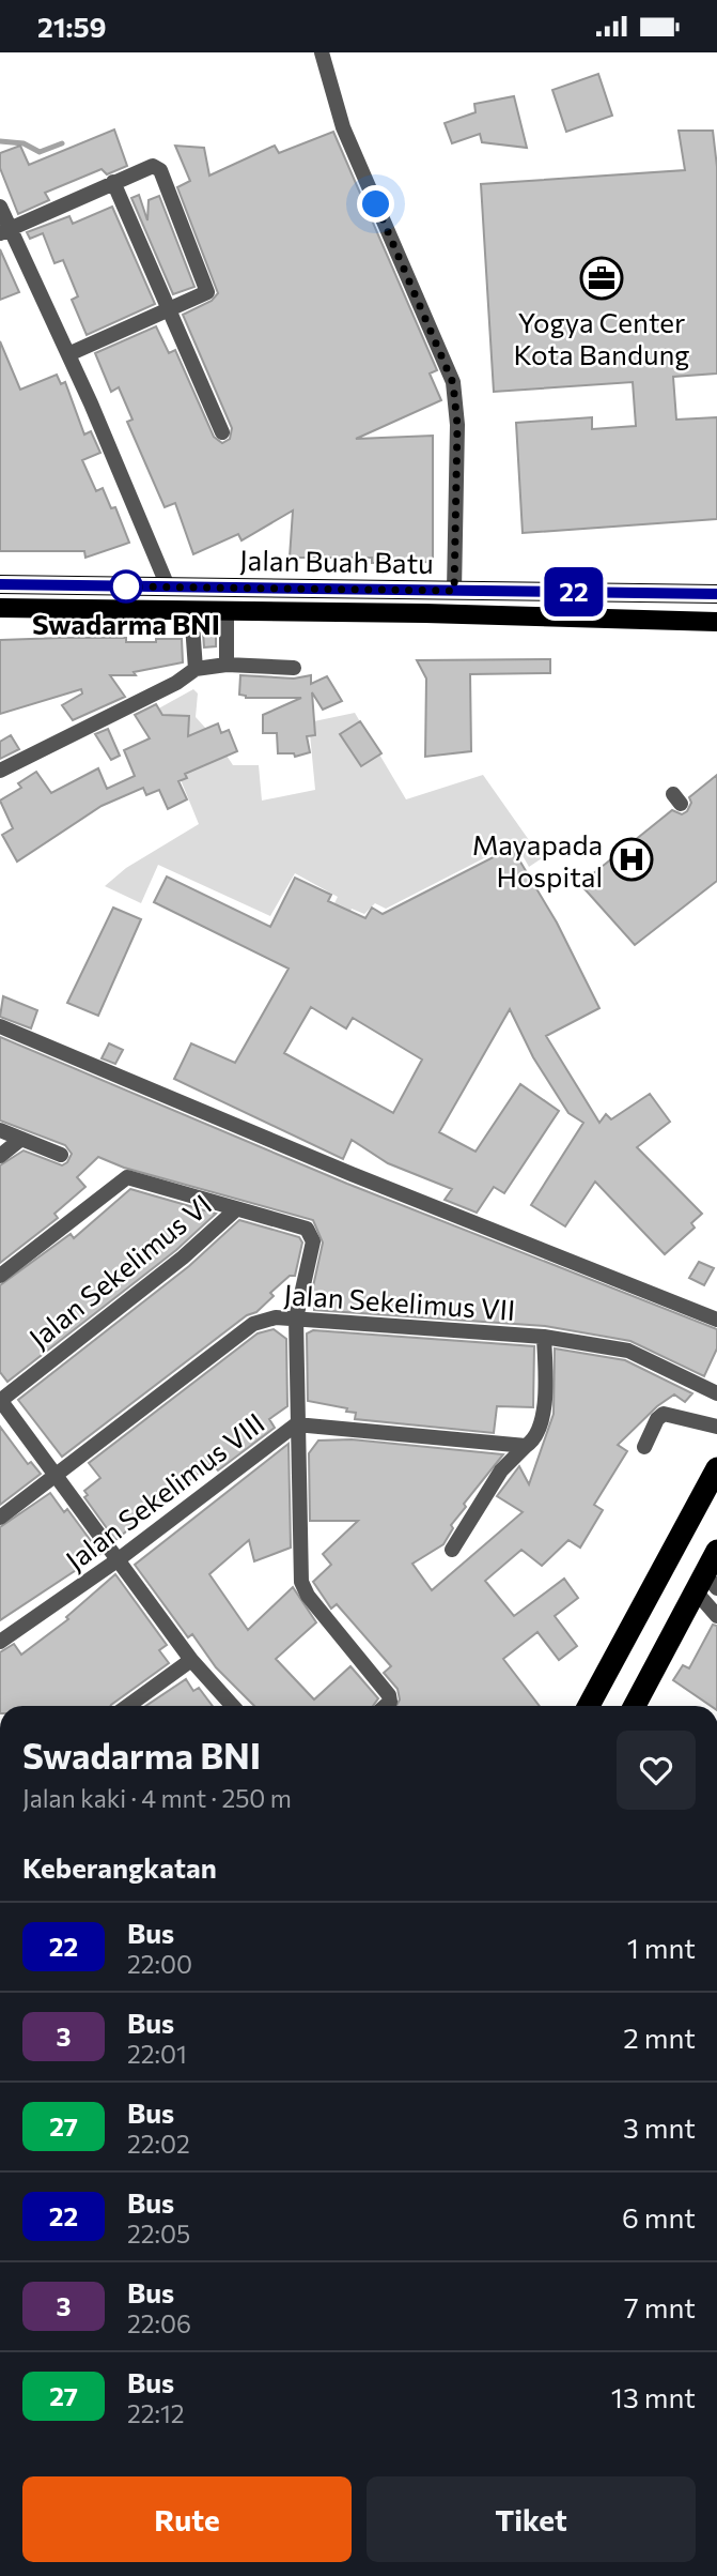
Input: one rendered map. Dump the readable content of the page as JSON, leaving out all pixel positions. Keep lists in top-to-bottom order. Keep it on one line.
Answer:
{"streets":{"main road":["Jalan Buah Batu"],"street":["Jalan Sekelimus VI","Jalan Sekelimus VII","Jalan Sekelimus VIII"]},"places":{"office":["Yogya Center Kota Bandung"],"other":["Swadarma BNI"],"hospital":["Mayapada Hospital"]},"lines":["bus line 22"],"page":{"status":"21:59","on_map":"22","heading":[["Swadarma BNI","Jalan kaki · 4 mnt · 250 m"],"Keberangkatan"],"list":[{"mark":"22","name":"Bus","note":"22:00","value":"1 mnt"},{"mark":"3","name":"Bus","note":"22:01","value":"2 mnt"},{"mark":"27","name":"Bus","note":"22:02","value":"3 mnt"},{"mark":"22","name":"Bus","note":"22:05","value":"6 mnt"},{"mark":"3","name":"Bus","note":"22:06","value":"7 mnt"},{"mark":"27","name":"Bus","note":"22:12","value":"13 mnt"}],"buttons":["Rute","Tiket"]}}
